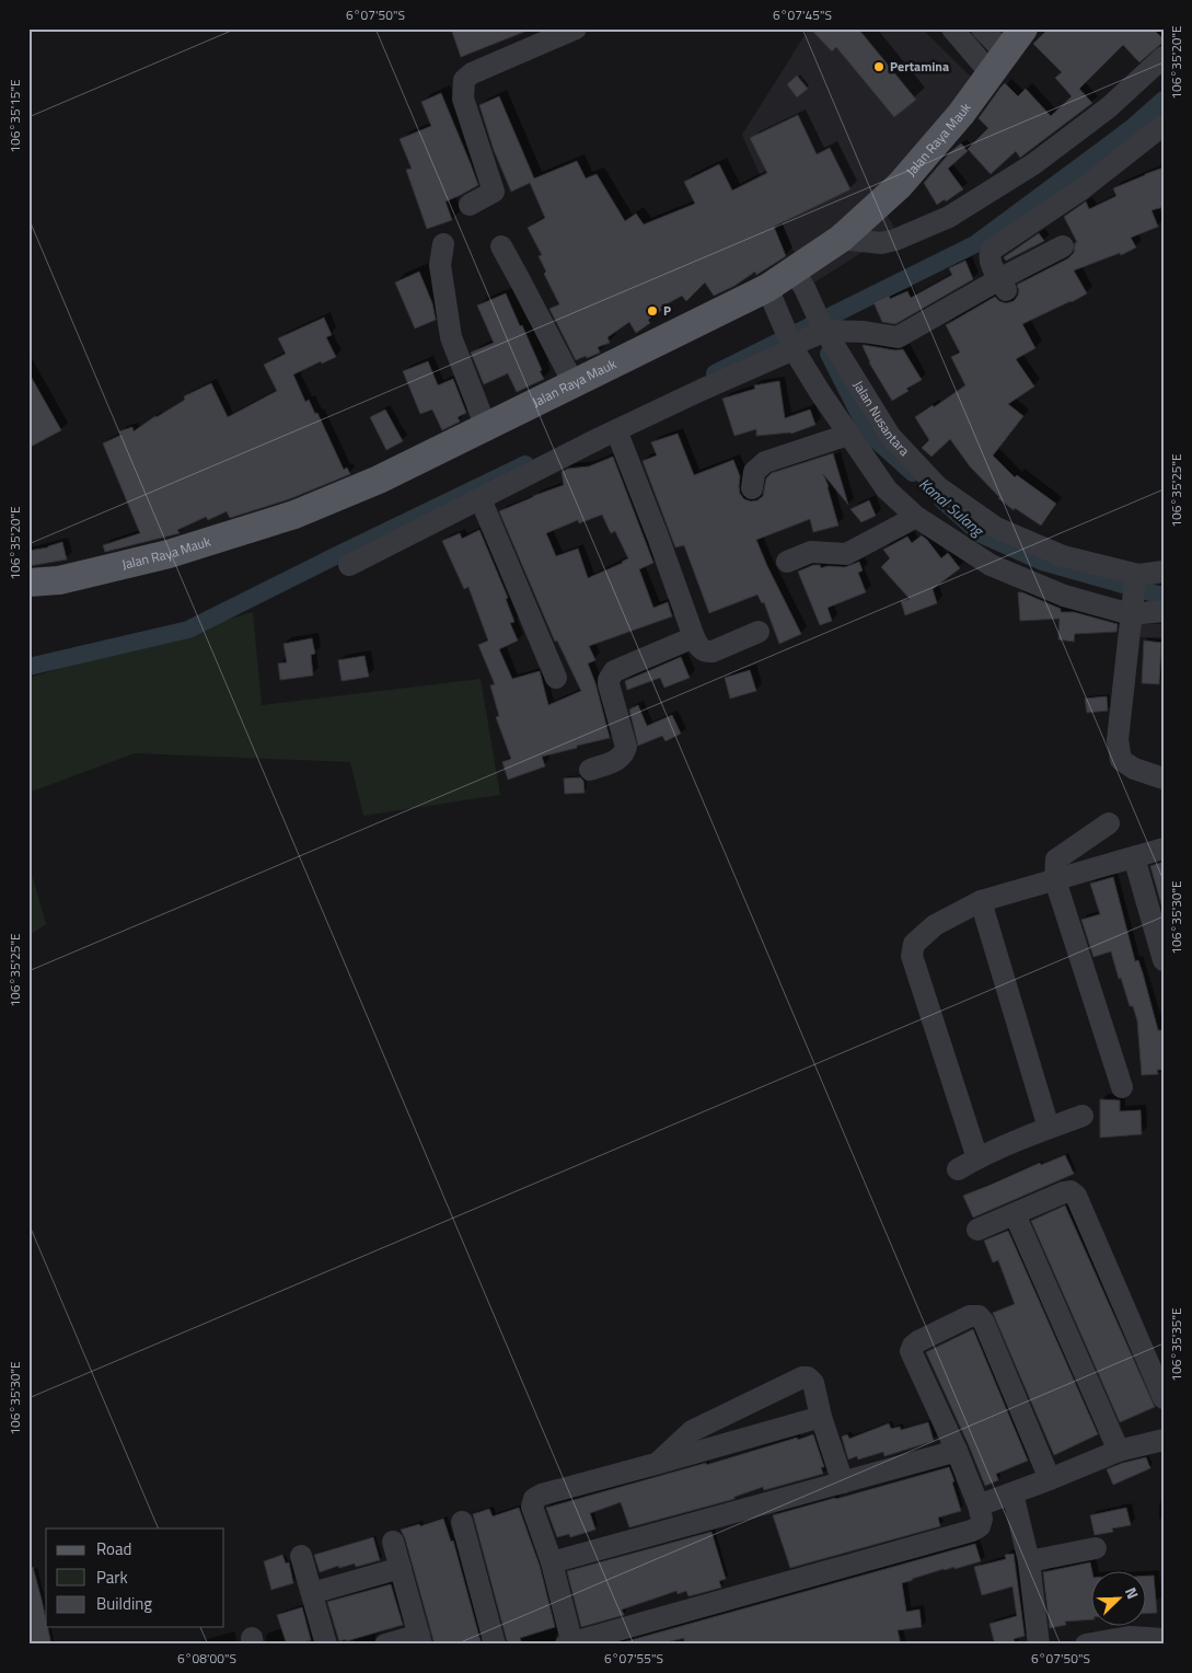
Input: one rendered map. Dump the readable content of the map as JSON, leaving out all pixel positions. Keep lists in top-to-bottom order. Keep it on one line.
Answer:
{"streets":{"main road":["Jalan Raya Mauk"],"street":["Jalan Nusantara"]},"crossings":[["Jalan Raya Mauk","Jalan Nusantara"]],"water":["Kanal Sulang"],"places":["Pertamina","P"],"legend":["Road","Park","Building"],"north":"top right","coordinates":["6°07'50\"S","6°07'45\"S","106°35'20\"E","106°35'15\"E","106°35'25\"E","106°35'30\"E","106°35'35\"E","6°08'00\"S","6°07'55\"S"]}
